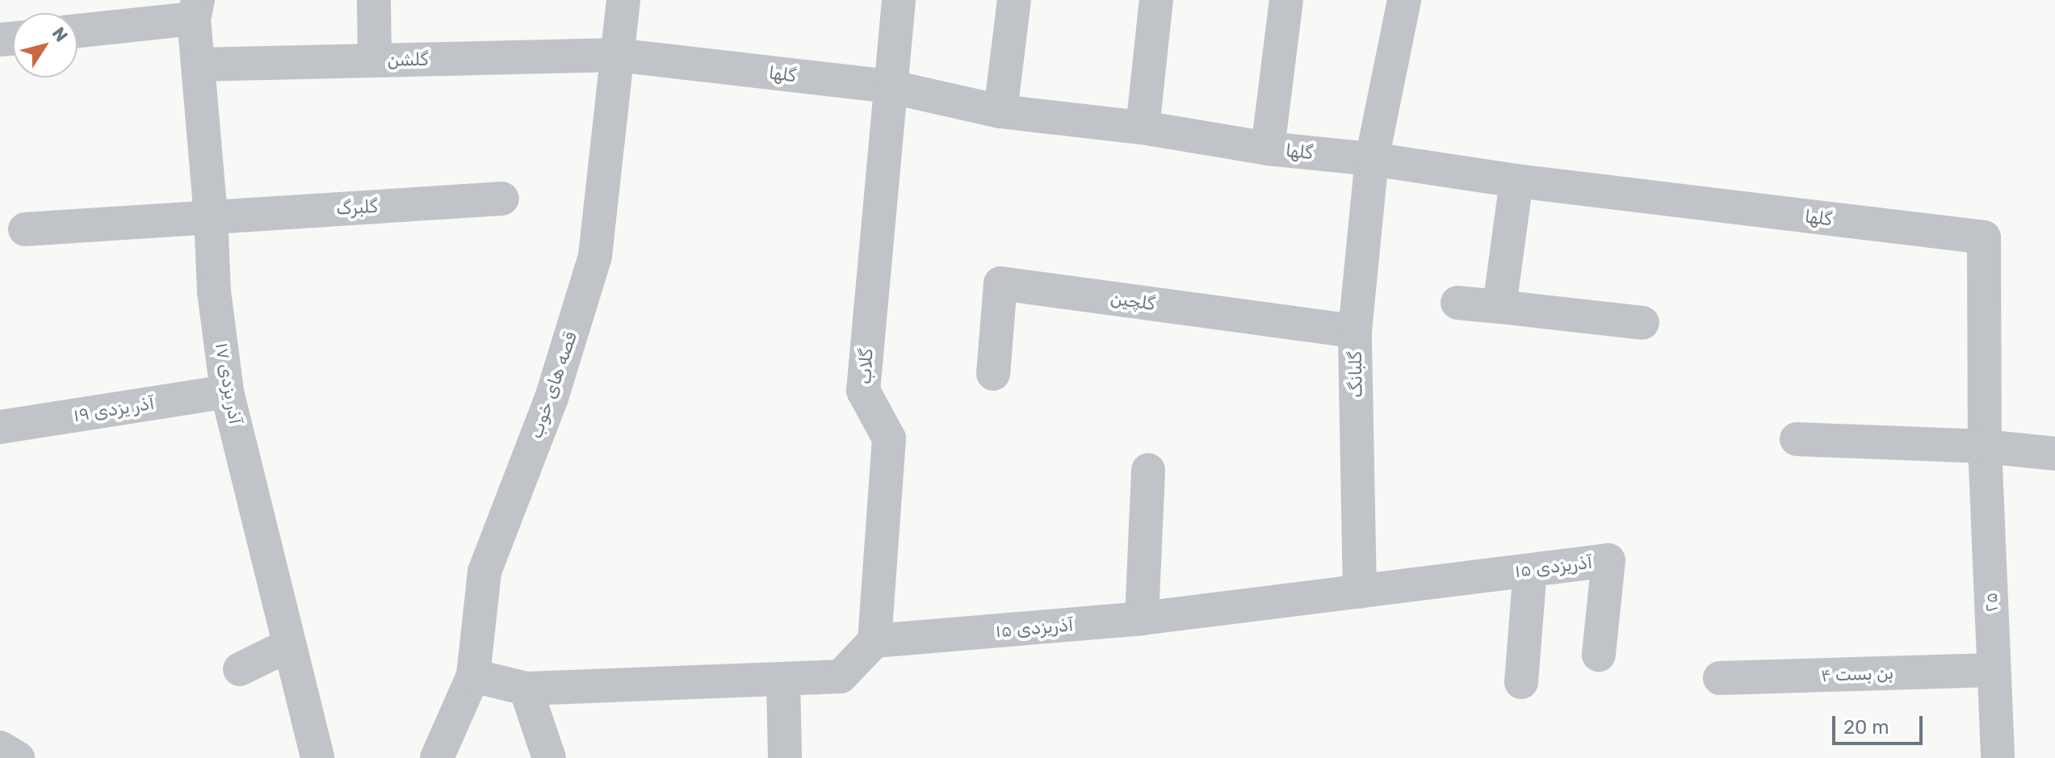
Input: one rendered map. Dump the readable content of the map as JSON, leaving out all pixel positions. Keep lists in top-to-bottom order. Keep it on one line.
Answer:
{"streets":{"street":["گلشن","گلها","گلبرگ","گلچین","گلاب","گلبانگ","آذر یزدی ۱۷","قصه های خوب","آذر یزدی ۱۹","۱۵ آذریزدی","۲۵","بن بست ۴"]},"crossings":[["گلشن","گلها"],["گلشن","آذر یزدی ۱۷"],["گلشن","قصه های خوب"],["گلها","گلاب"],["گلها","گلبانگ"],["گلها","قصه های خوب"],["گلها","۲۵"],["گلبرگ","آذر یزدی ۱۷"],["گلچین","گلبانگ"],["گلاب","۱۵ آذریزدی"],["گلبانگ","۱۵ آذریزدی"],["آذر یزدی ۱۷","آذر یزدی ۱۹"],["۲۵","بن بست ۴"]],"scale_bar":"20 m","north":"top right"}
